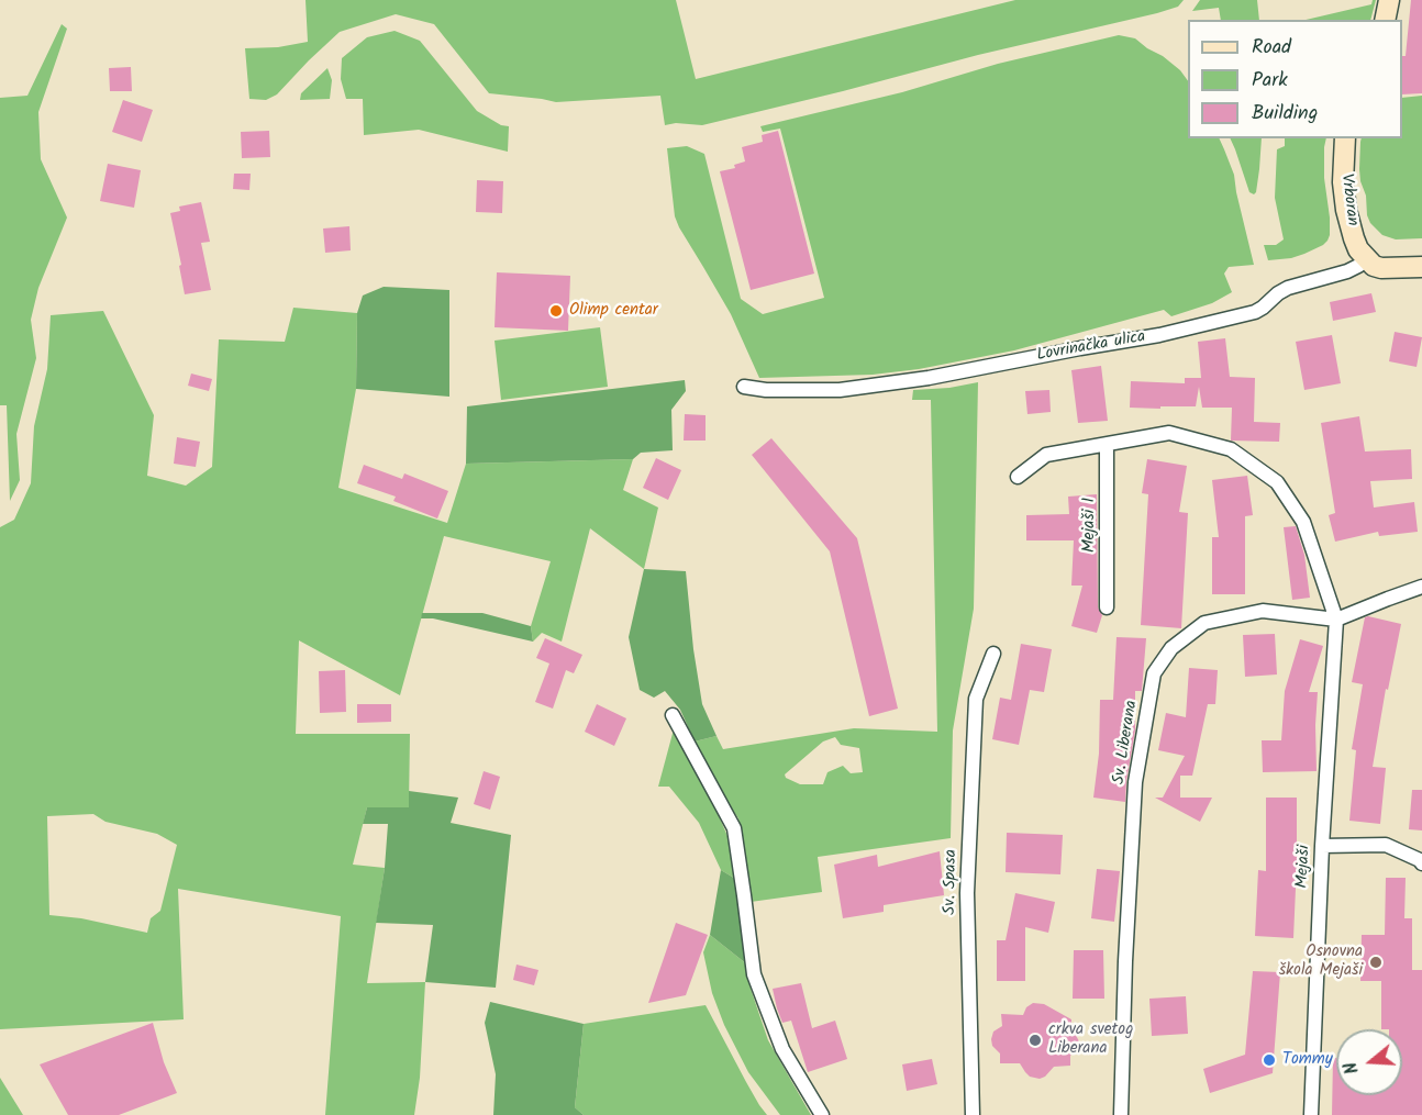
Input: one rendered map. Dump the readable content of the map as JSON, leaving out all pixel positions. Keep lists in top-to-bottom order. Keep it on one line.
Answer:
{"streets":{"street":["Vrboran","Lovrinačka ulica","Mejaši I","Sv. Liberana","Mejaši","Sv. Spasa"]},"crossings":[["Vrboran","Lovrinačka ulica"],["Sv. Liberana","Mejaši"]],"places":["Olimp centar","Osnovna škola Mejaši","crkva svetog Liberana","Tommy"],"legend":["Road","Park","Building"],"north":"left"}
